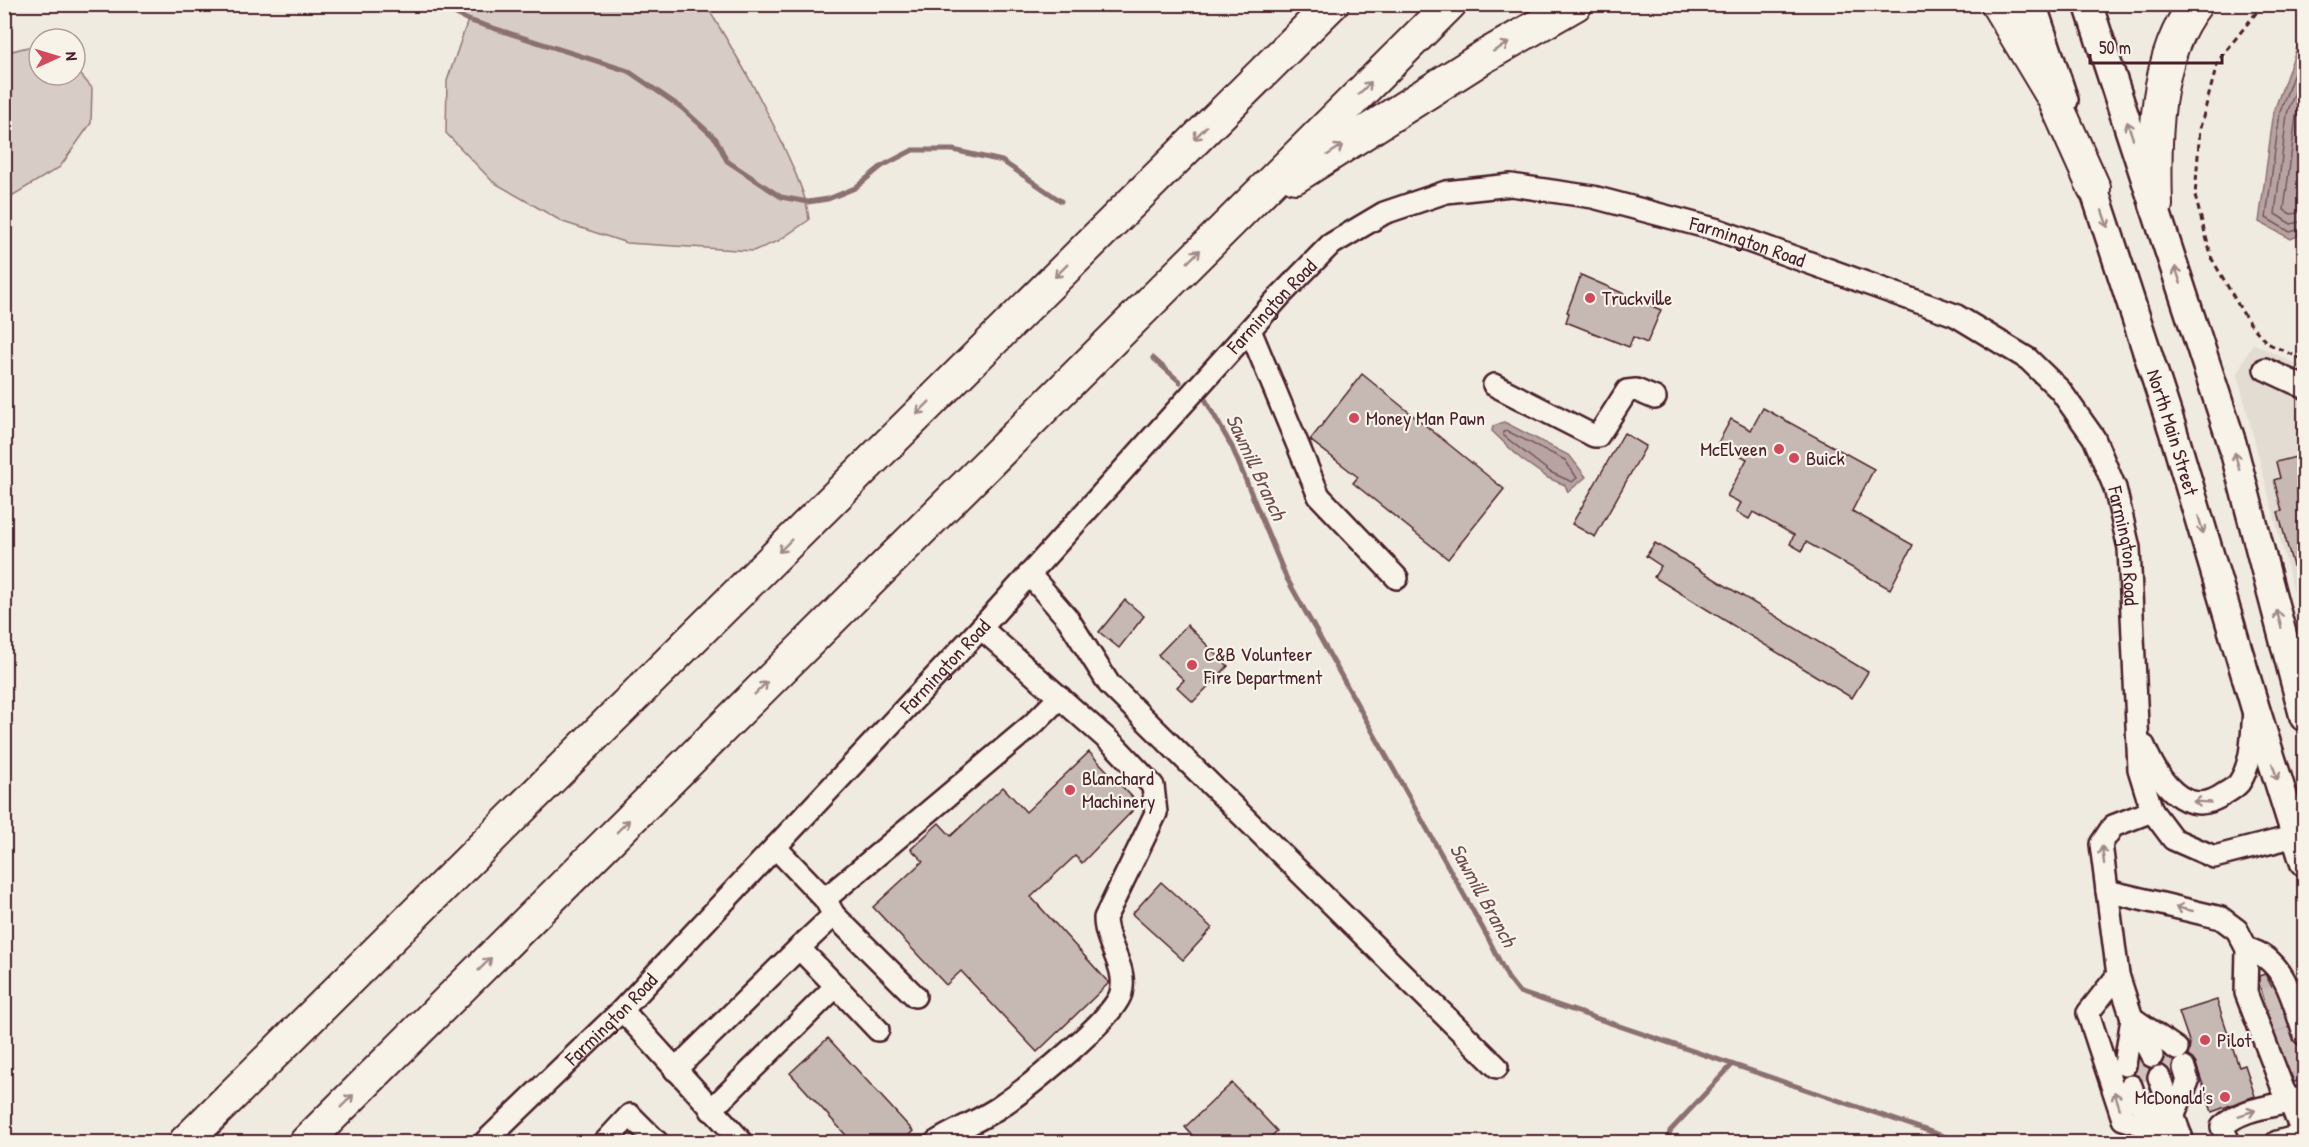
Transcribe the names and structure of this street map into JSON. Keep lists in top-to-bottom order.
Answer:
{
  "streets": {
    "main road": ["North Main Street"],
    "street": ["Farmington Road"]
  },
  "crossings": [
    ["Farmington Road", "North Main Street"]
  ],
  "water": ["Sawmill Branch"],
  "places": [
    "Truckville",
    "Money Man Pawn",
    "McElveen",
    "Buick",
    "C&B Volunteer Fire Department",
    "Blanchard Machinery",
    "Pilot",
    "McDonald's"
  ],
  "scale_bar": "50 m",
  "north": "right"
}
